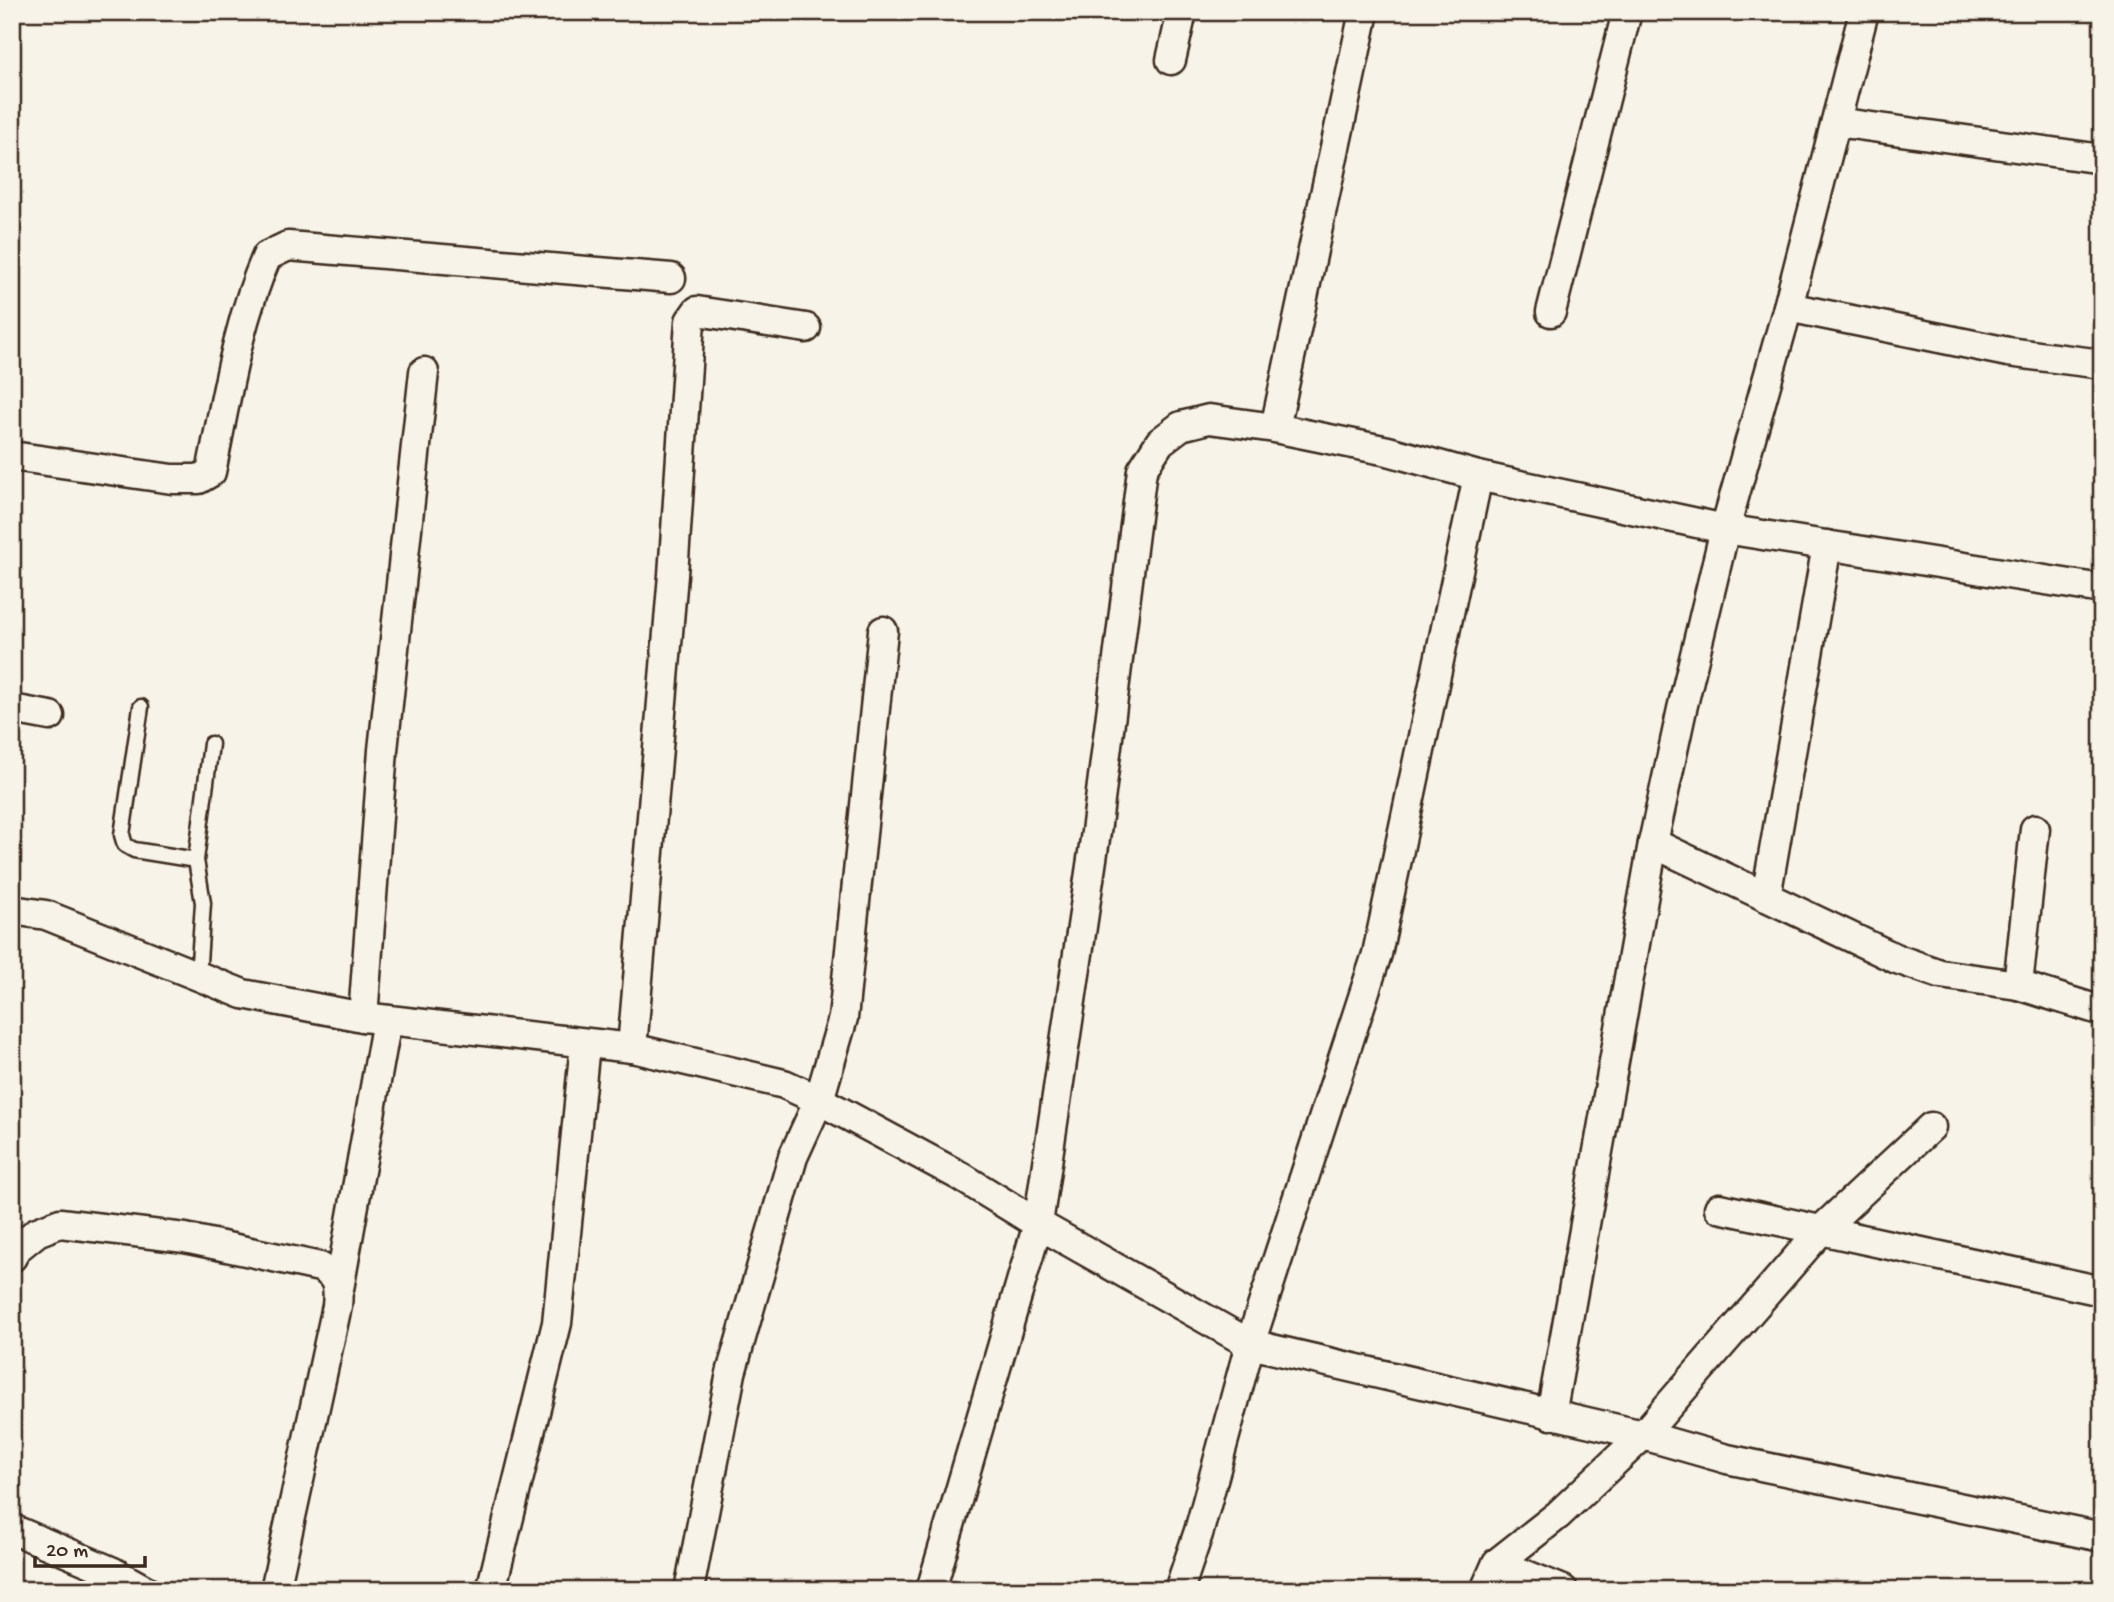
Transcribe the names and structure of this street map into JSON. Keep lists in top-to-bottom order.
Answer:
{
  "scale_bar": "20 m"
}
